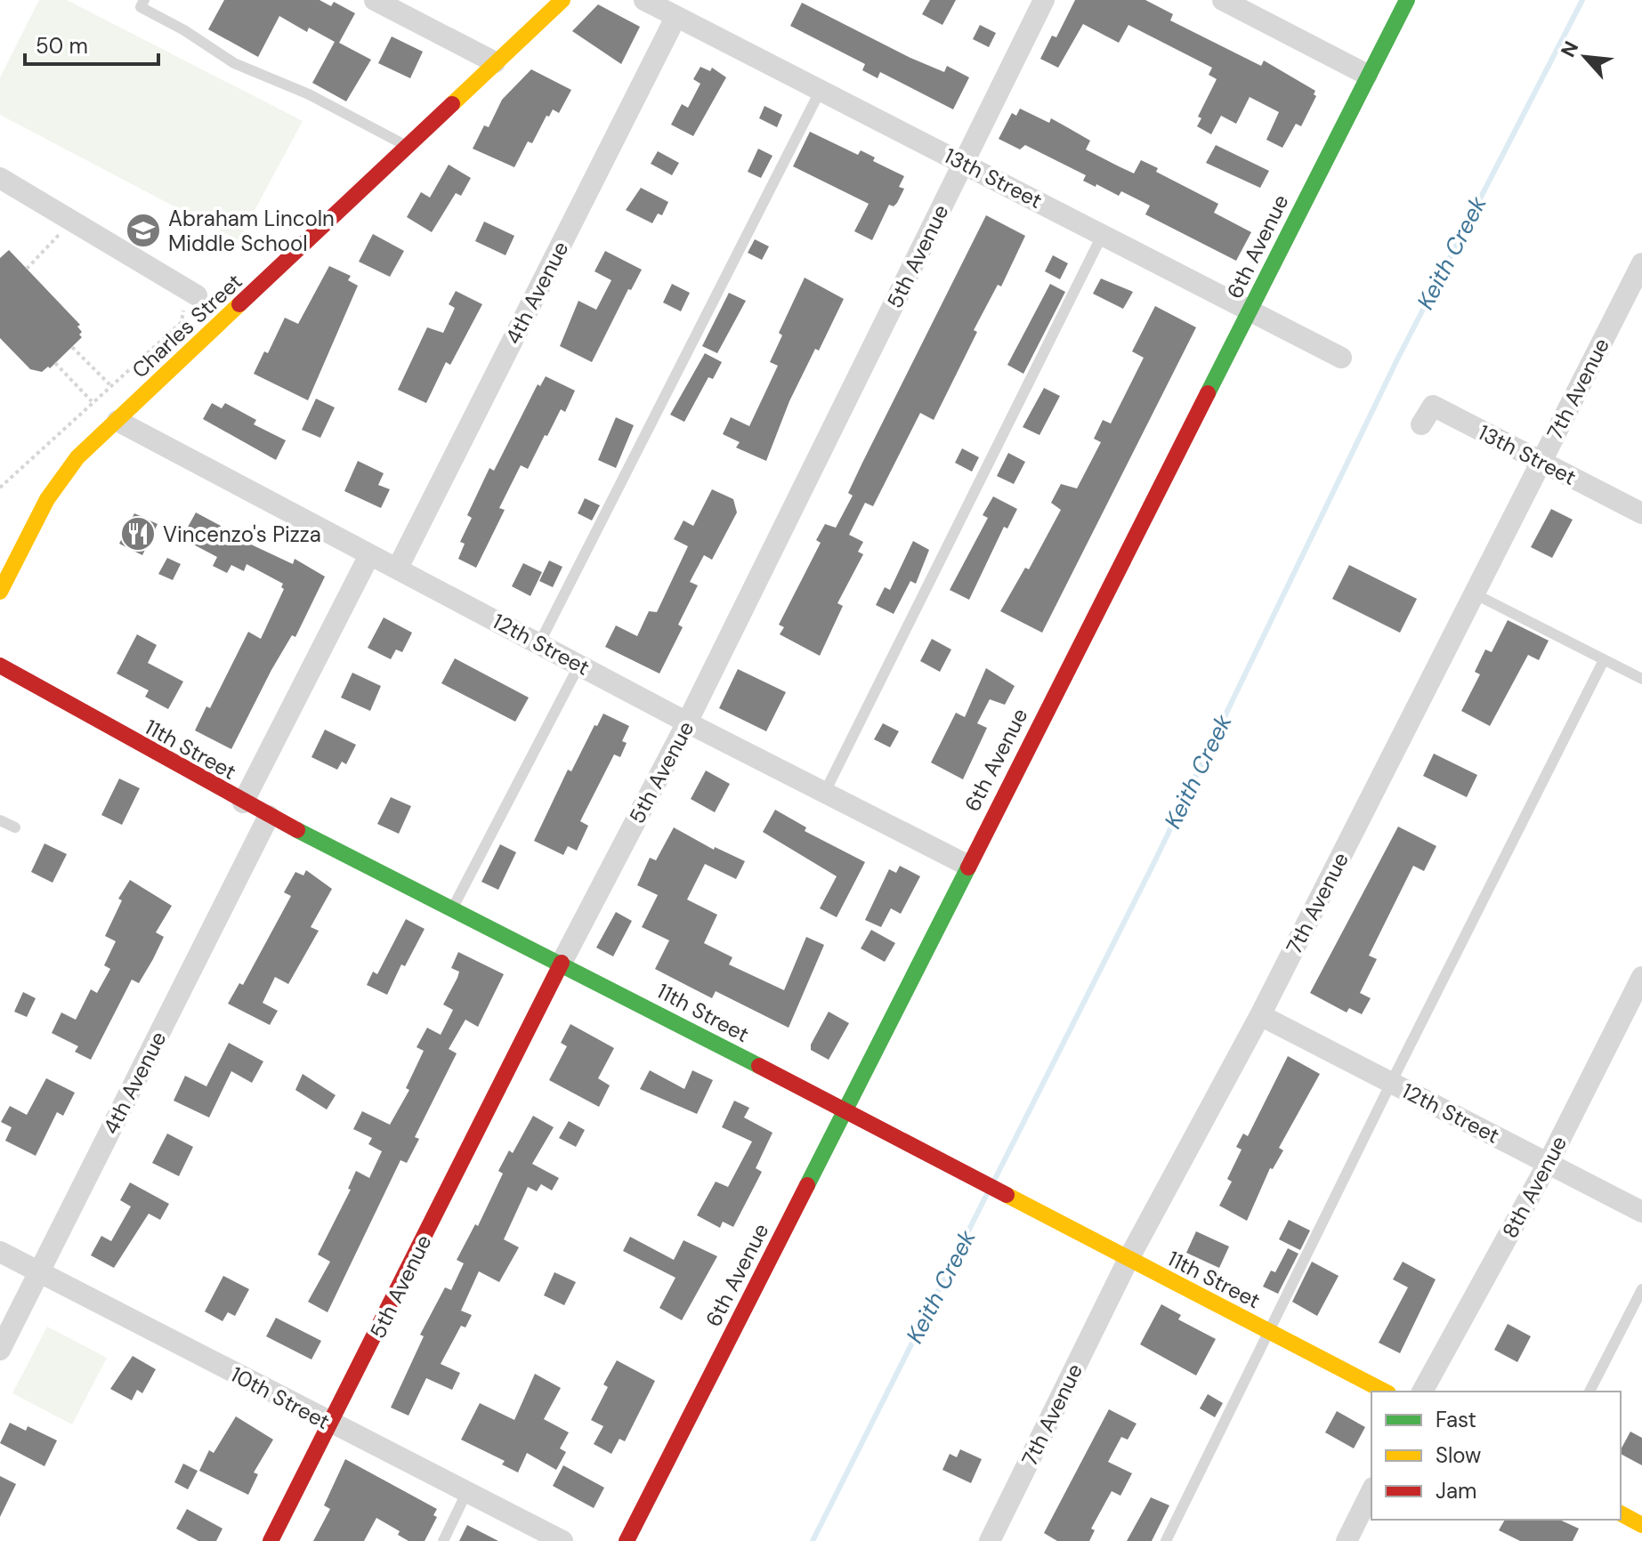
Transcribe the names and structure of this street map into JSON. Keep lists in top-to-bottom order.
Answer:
{
  "streets": {
    "main road": [
      "6th Avenue",
      "5th Avenue",
      "Charles Street",
      "11th Street"
    ],
    "street": [
      "13th Street",
      "4th Avenue",
      "7th Avenue",
      "12th Street",
      "8th Avenue",
      "10th Street"
    ]
  },
  "crossings": [
    ["13th Street", "6th Avenue"],
    ["13th Street", "5th Avenue"],
    ["13th Street", "4th Avenue"],
    ["13th Street", "7th Avenue"],
    ["6th Avenue", "12th Street"],
    ["6th Avenue", "11th Street"],
    ["5th Avenue", "12th Street"],
    ["5th Avenue", "11th Street"],
    ["5th Avenue", "10th Street"],
    ["4th Avenue", "12th Street"],
    ["4th Avenue", "11th Street"],
    ["4th Avenue", "10th Street"],
    ["Charles Street", "12th Street"],
    ["7th Avenue", "12th Street"],
    ["7th Avenue", "11th Street"],
    ["12th Street", "8th Avenue"]
  ],
  "water": ["Keith Creek"],
  "places": {
    "school or university": ["Abraham Lincoln Middle School"],
    "restaurant": ["Vincenzo's Pizza"]
  },
  "legend": ["Fast", "Slow", "Jam"],
  "scale_bar": "50 m",
  "north": "top left"
}
